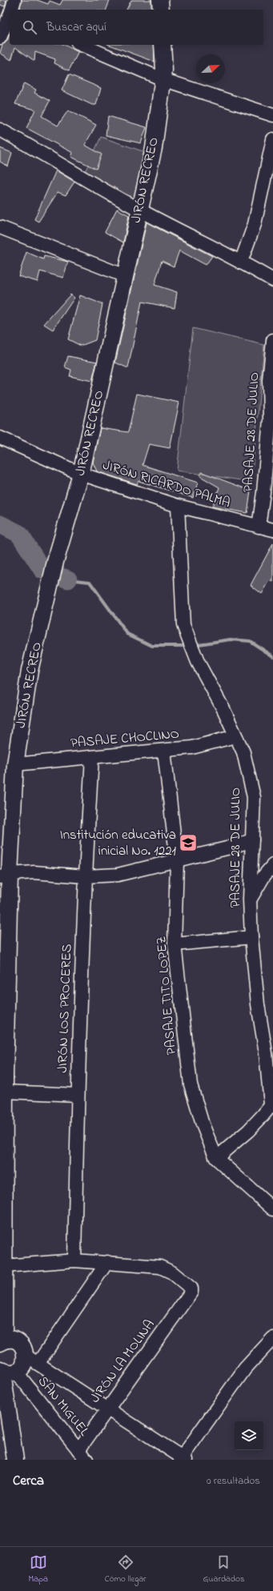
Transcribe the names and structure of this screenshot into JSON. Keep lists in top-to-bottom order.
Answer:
{
  "streets": {
    "main road": ["JIRÓN RECREO"],
    "street": [
      "PASAJE 28 DE JULIO",
      "JIRÓN RICARDO PALMA",
      "PASAJE CHOCLINO",
      "PASAJE TITO LOPEZ",
      "JIRÓN LOS PROCERES",
      "JIRÓN LA MOLINA",
      "SAN MIGUEL"
    ]
  },
  "crossings": [
    ["JIRÓN RECREO", "JIRÓN RICARDO PALMA"],
    ["JIRÓN RECREO", "PASAJE CHOCLINO"],
    ["PASAJE 28 DE JULIO", "JIRÓN RICARDO PALMA"],
    ["PASAJE 28 DE JULIO", "PASAJE CHOCLINO"],
    ["PASAJE CHOCLINO", "PASAJE TITO LOPEZ"],
    ["PASAJE CHOCLINO", "JIRÓN LOS PROCERES"],
    ["JIRÓN LA MOLINA", "SAN MIGUEL"]
  ],
  "places": {
    "school or university": ["Institución educativa inicial No. 1221"]
  },
  "north": "top right",
  "page": {
    "search": "Buscar aquí",
    "heading": ["Cerca", "0 resultados"],
    "nav": ["Mapa", "Cómo llegar", "Guardados"]
  }
}
